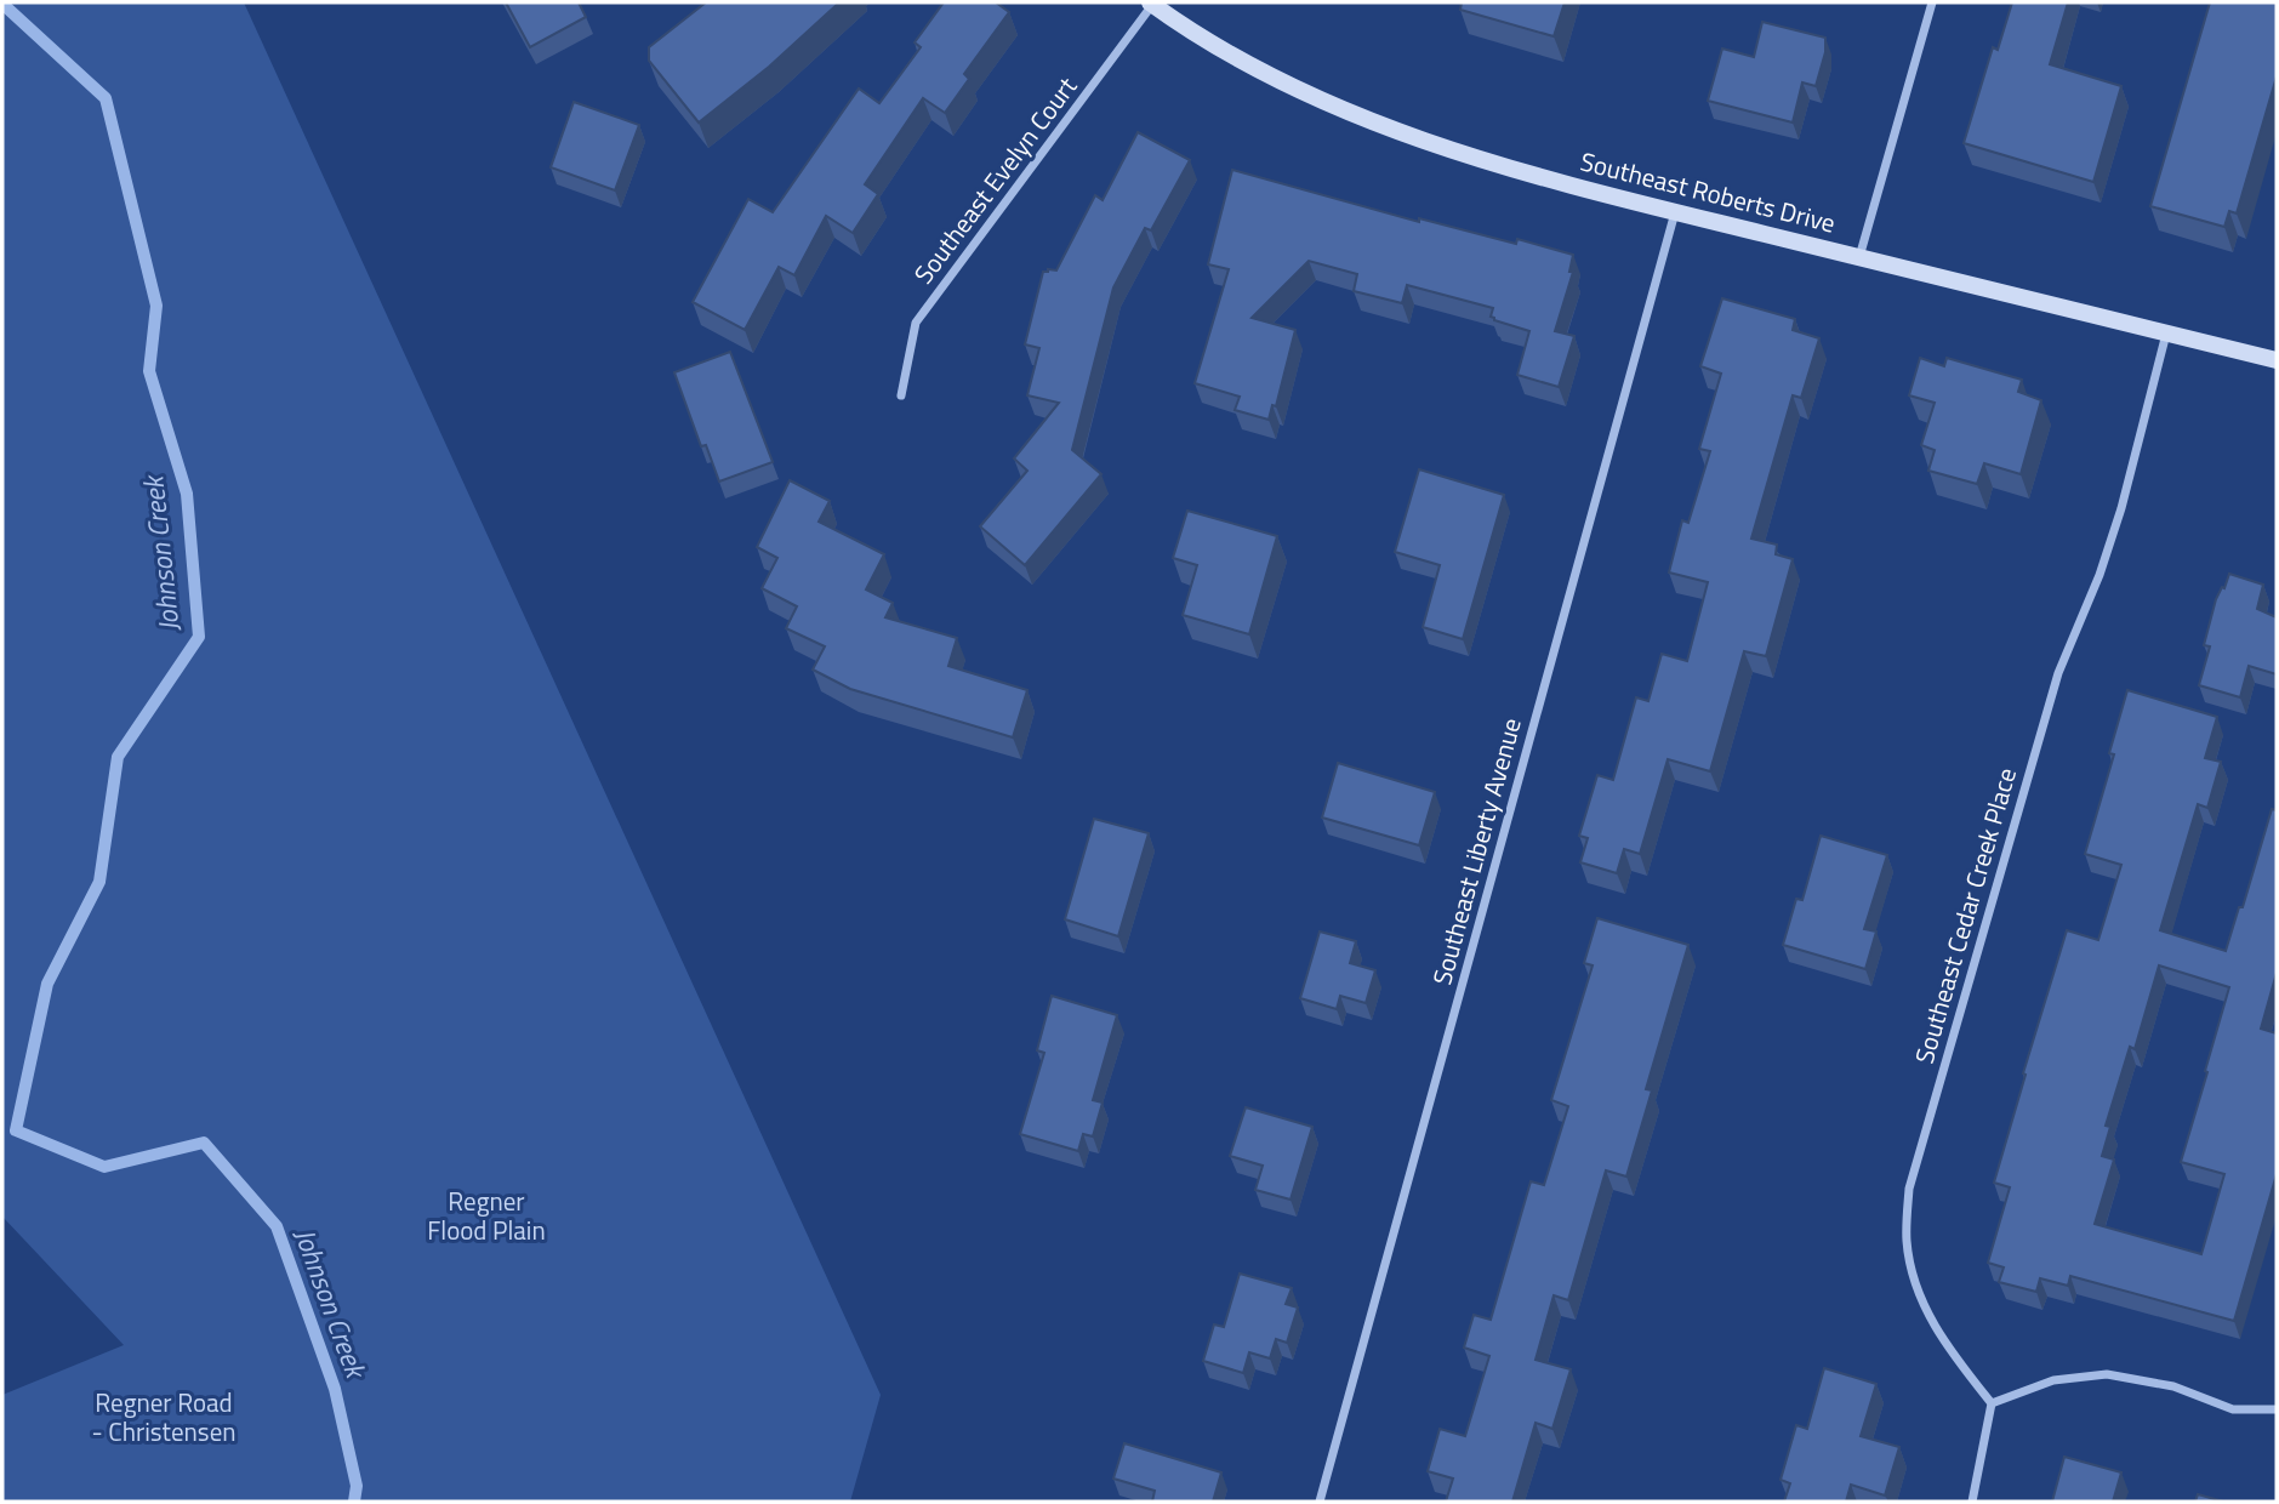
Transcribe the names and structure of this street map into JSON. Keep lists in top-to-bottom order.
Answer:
{
  "streets": {
    "street": [
      "Southeast Evelyn Court",
      "Southeast Roberts Drive",
      "Southeast Liberty Avenue",
      "Southeast Cedar Creek Place"
    ]
  },
  "crossings": [
    ["Southeast Evelyn Court", "Southeast Roberts Drive"],
    ["Southeast Roberts Drive", "Southeast Liberty Avenue"],
    ["Southeast Roberts Drive", "Southeast Cedar Creek Place"]
  ],
  "water": ["Johnson Creek"],
  "parks": ["Regner Flood Plain", "Regner Road - Christensen"]
}
